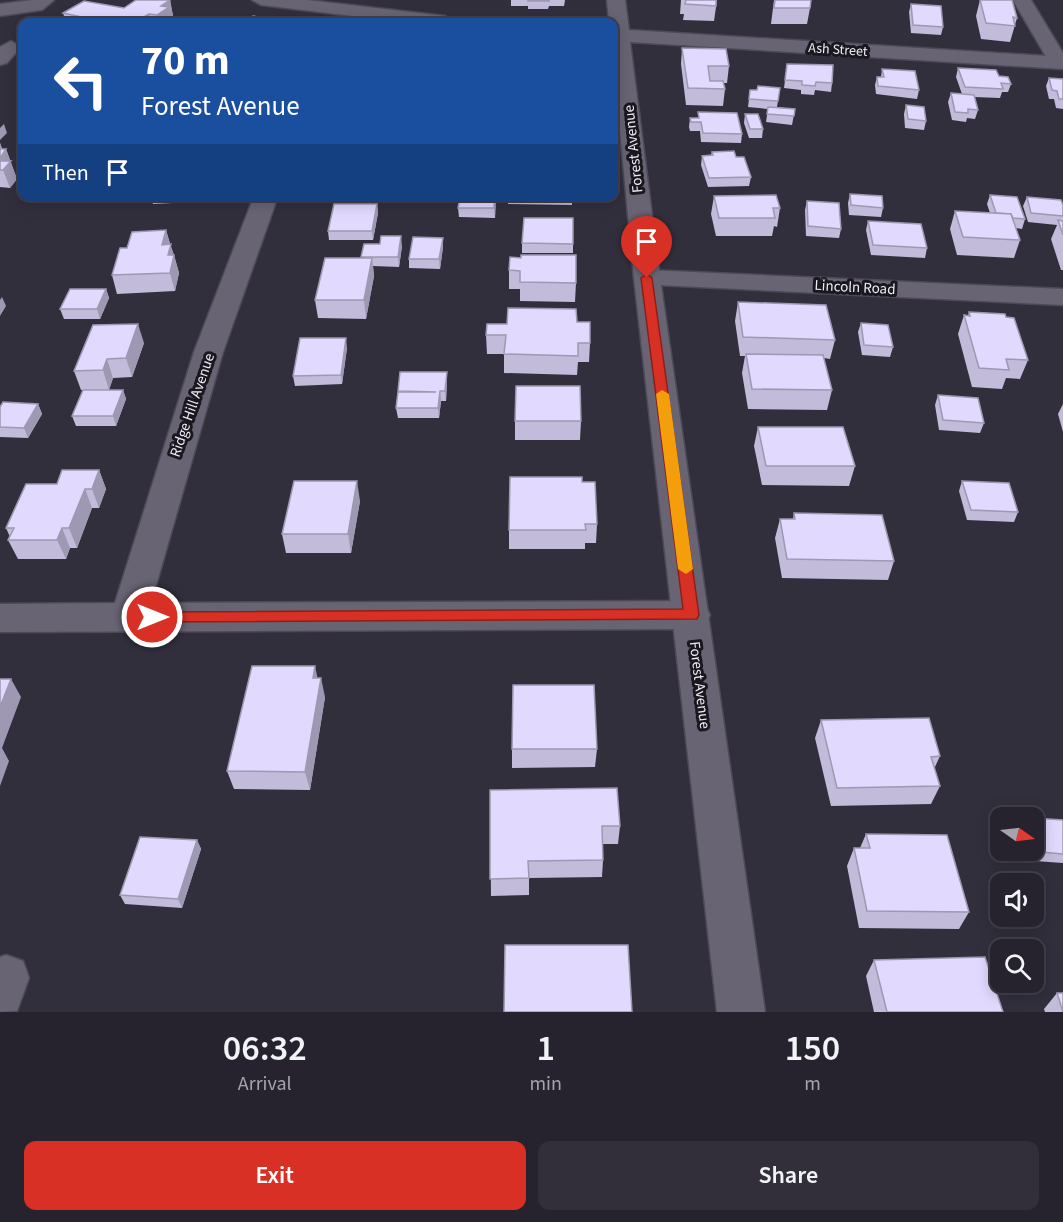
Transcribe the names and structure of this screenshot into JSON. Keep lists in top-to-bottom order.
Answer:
{
  "streets": {
    "street": [
      "Ash Street",
      "Forest Avenue",
      "Lincoln Road",
      "Ridge Hill Avenue"
    ]
  },
  "crossings": [
    ["Forest Avenue", "Lincoln Road"]
  ],
  "north": "right",
  "page": {
    "turn": ["70 m", "Forest Avenue"],
    "then": "Then",
    "eta": [
      "06:32",
      "Arrival",
      "1",
      "min",
      "150",
      "m"
    ],
    "buttons": ["Exit", "Share"]
  }
}
